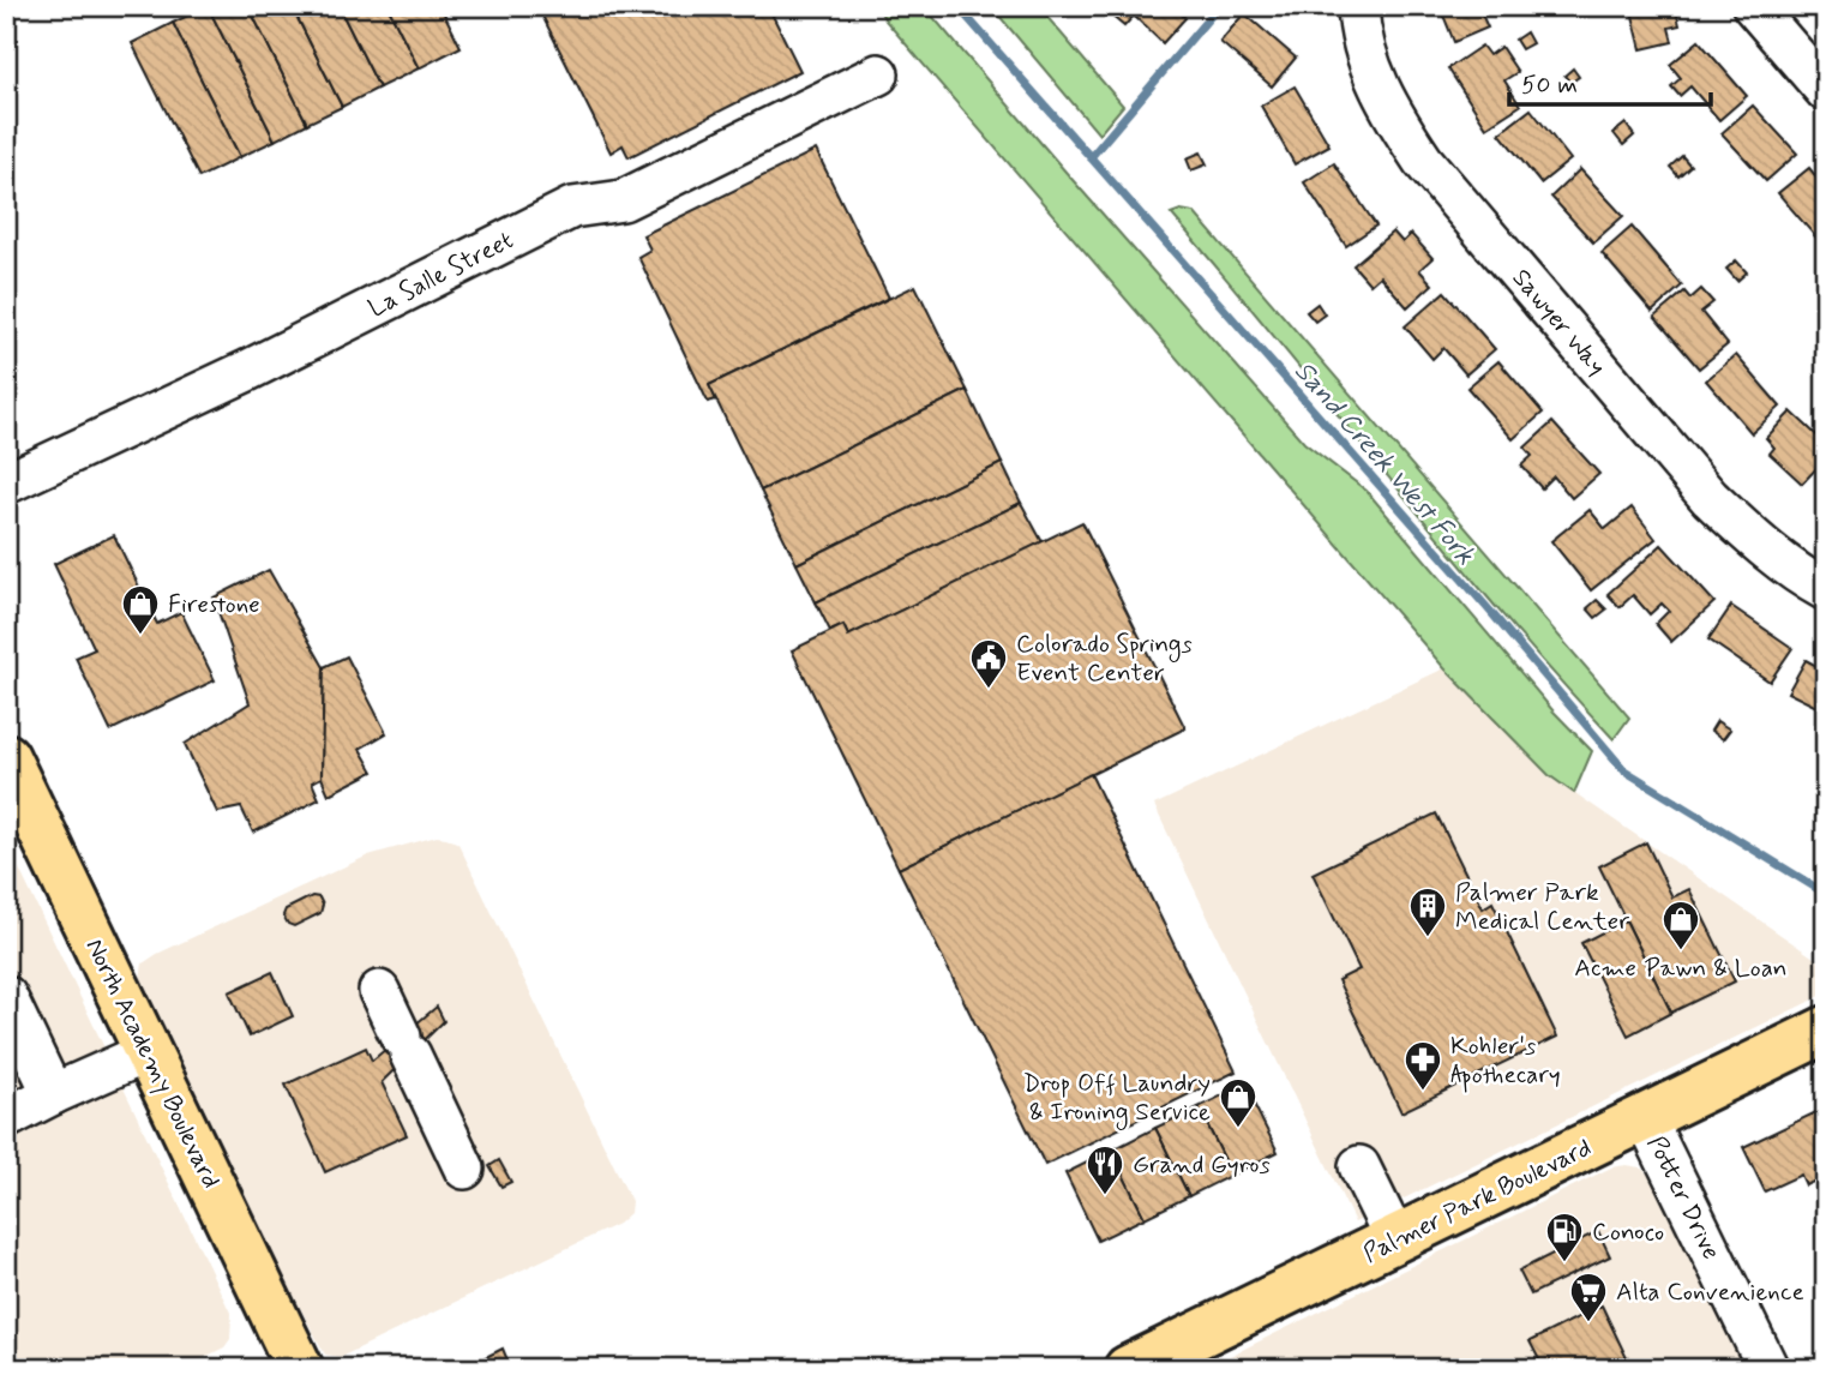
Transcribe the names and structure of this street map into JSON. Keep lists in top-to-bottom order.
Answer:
{
  "streets": {
    "main road": ["North Academy Boulevard", "Palmer Park Boulevard"],
    "street": ["La Salle Street", "Sawyer Way", "Potter Drive"]
  },
  "crossings": [
    ["Potter Drive", "Palmer Park Boulevard"]
  ],
  "water": ["Sand Creek West Fork"],
  "places": {
    "shop": ["Firestone", "Acme Pawn & Loan", "Drop Off Laundry & Ironing Service"],
    "public building": ["Colorado Springs Event Center"],
    "building": ["Palmer Park Medical Center"],
    "pharmacy": ["Kohler's Apothecary"],
    "restaurant": ["Grand Gyros"],
    "fuel station": ["Conoco"],
    "supermarket": ["Alta Convenience"]
  },
  "scale_bar": "50 m"
}
